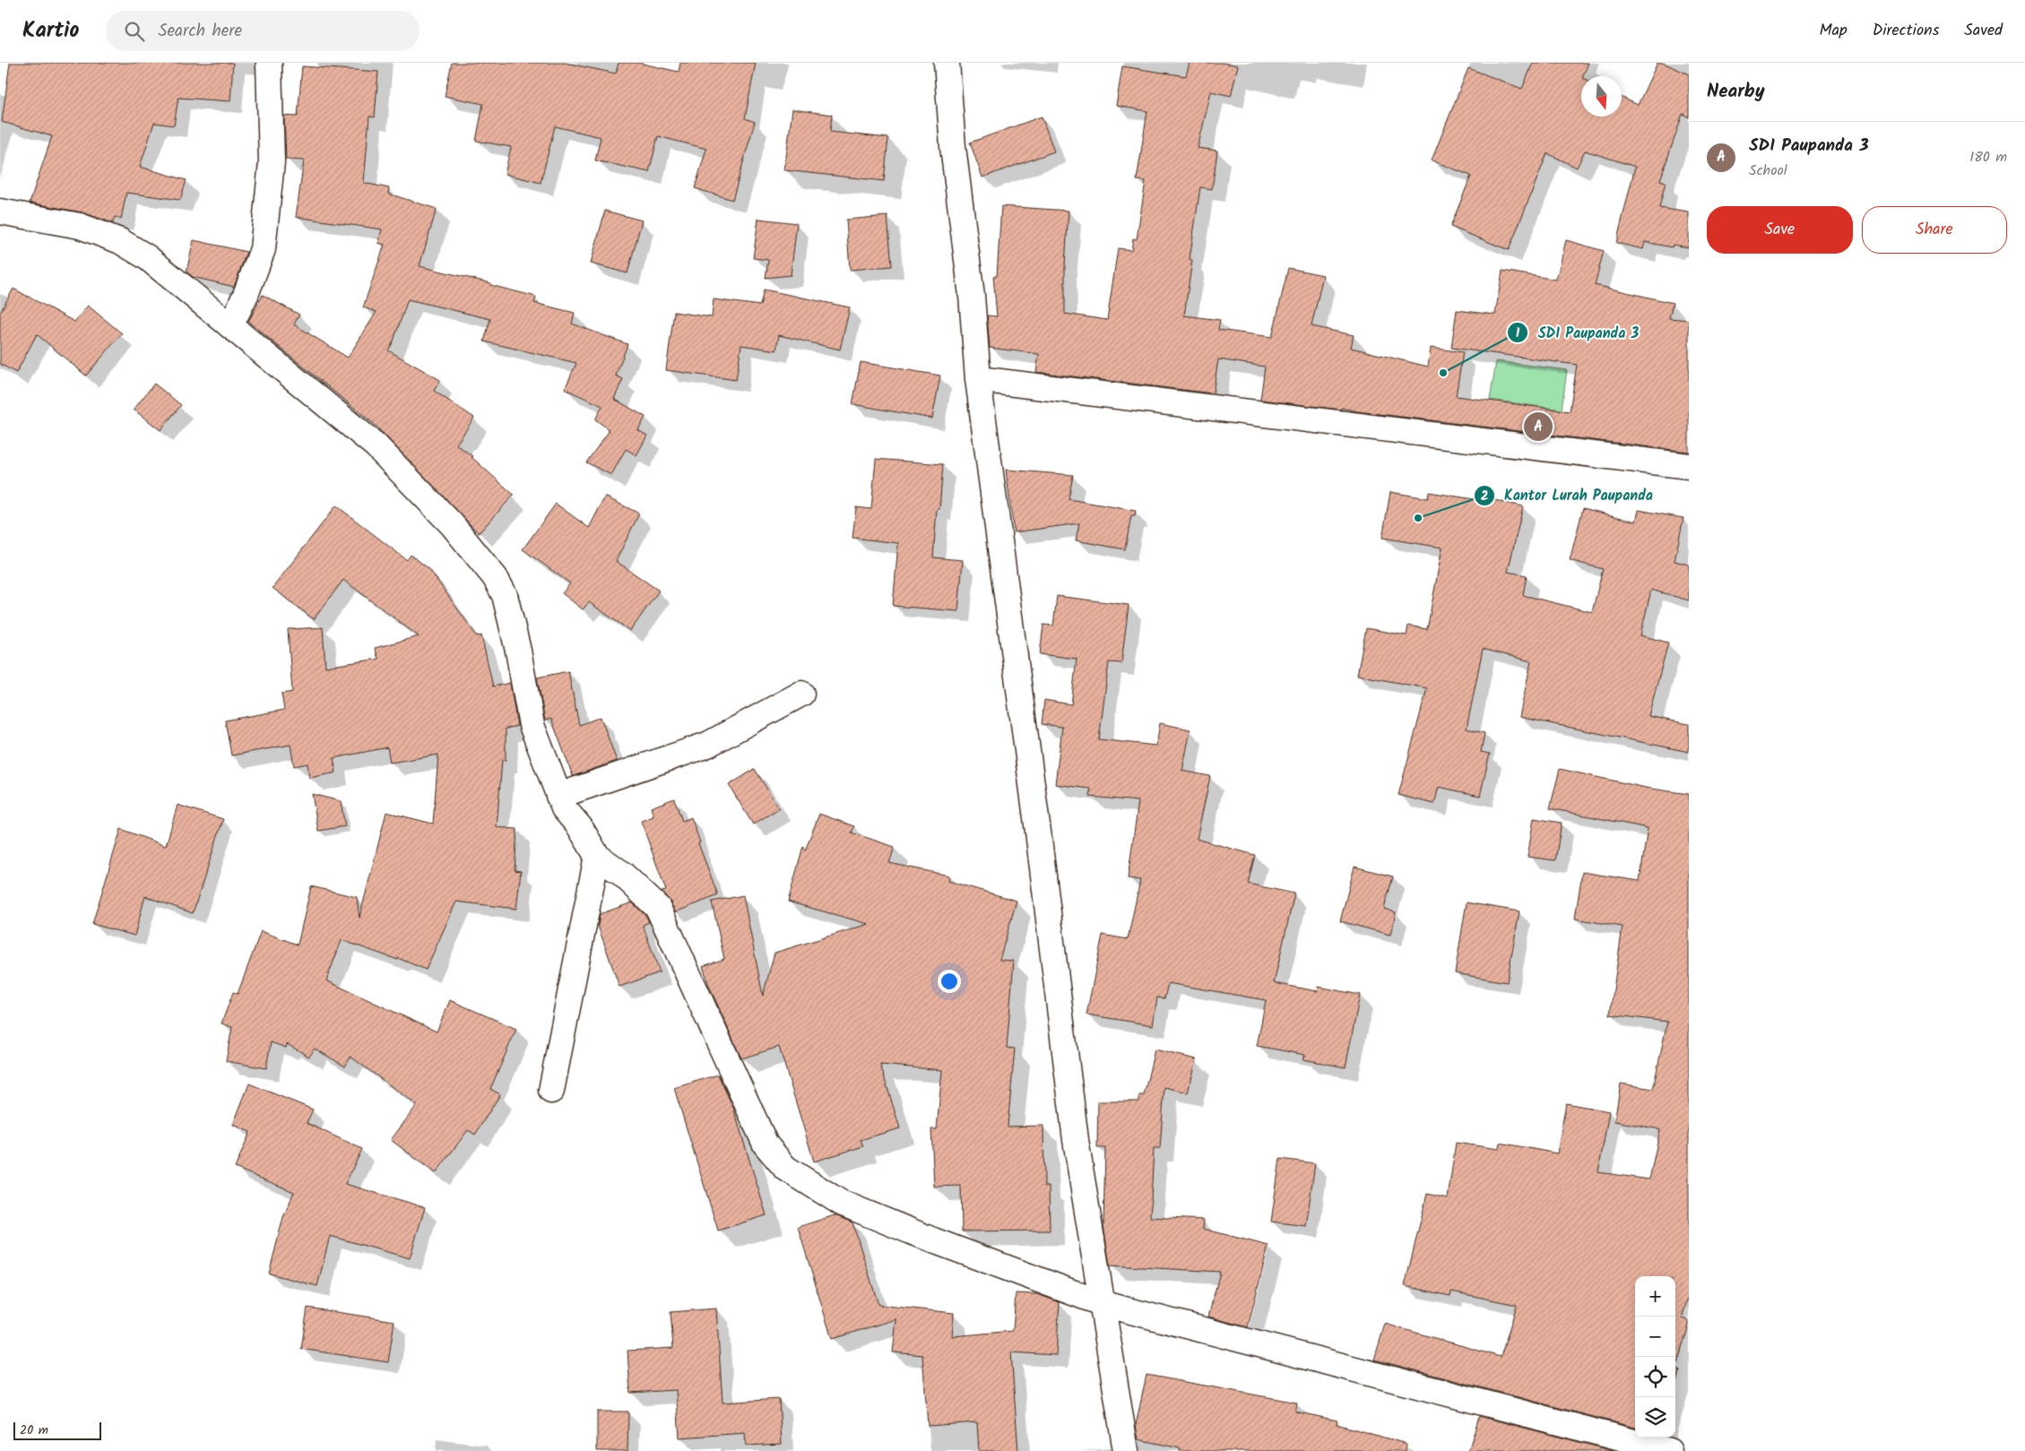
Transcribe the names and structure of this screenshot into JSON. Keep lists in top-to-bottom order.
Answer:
{
  "places": ["SDI Paupanda 3", "Kantor Lurah Paupanda"],
  "scale_bar": "20 m",
  "north": "bottom",
  "page": {
    "header": "Kartio",
    "search": "Search here",
    "nav": ["Map", "Directions", "Saved"],
    "heading": "Nearby",
    "list": [
      {
        "mark": "A",
        "name": "SDI Paupanda 3",
        "note": "School",
        "value": "180 m"
      }
    ],
    "buttons": ["Save", "Share"],
    "pins": "A",
    "map_buttons": ["+", "−"],
    "scale": "20 m"
  }
}
